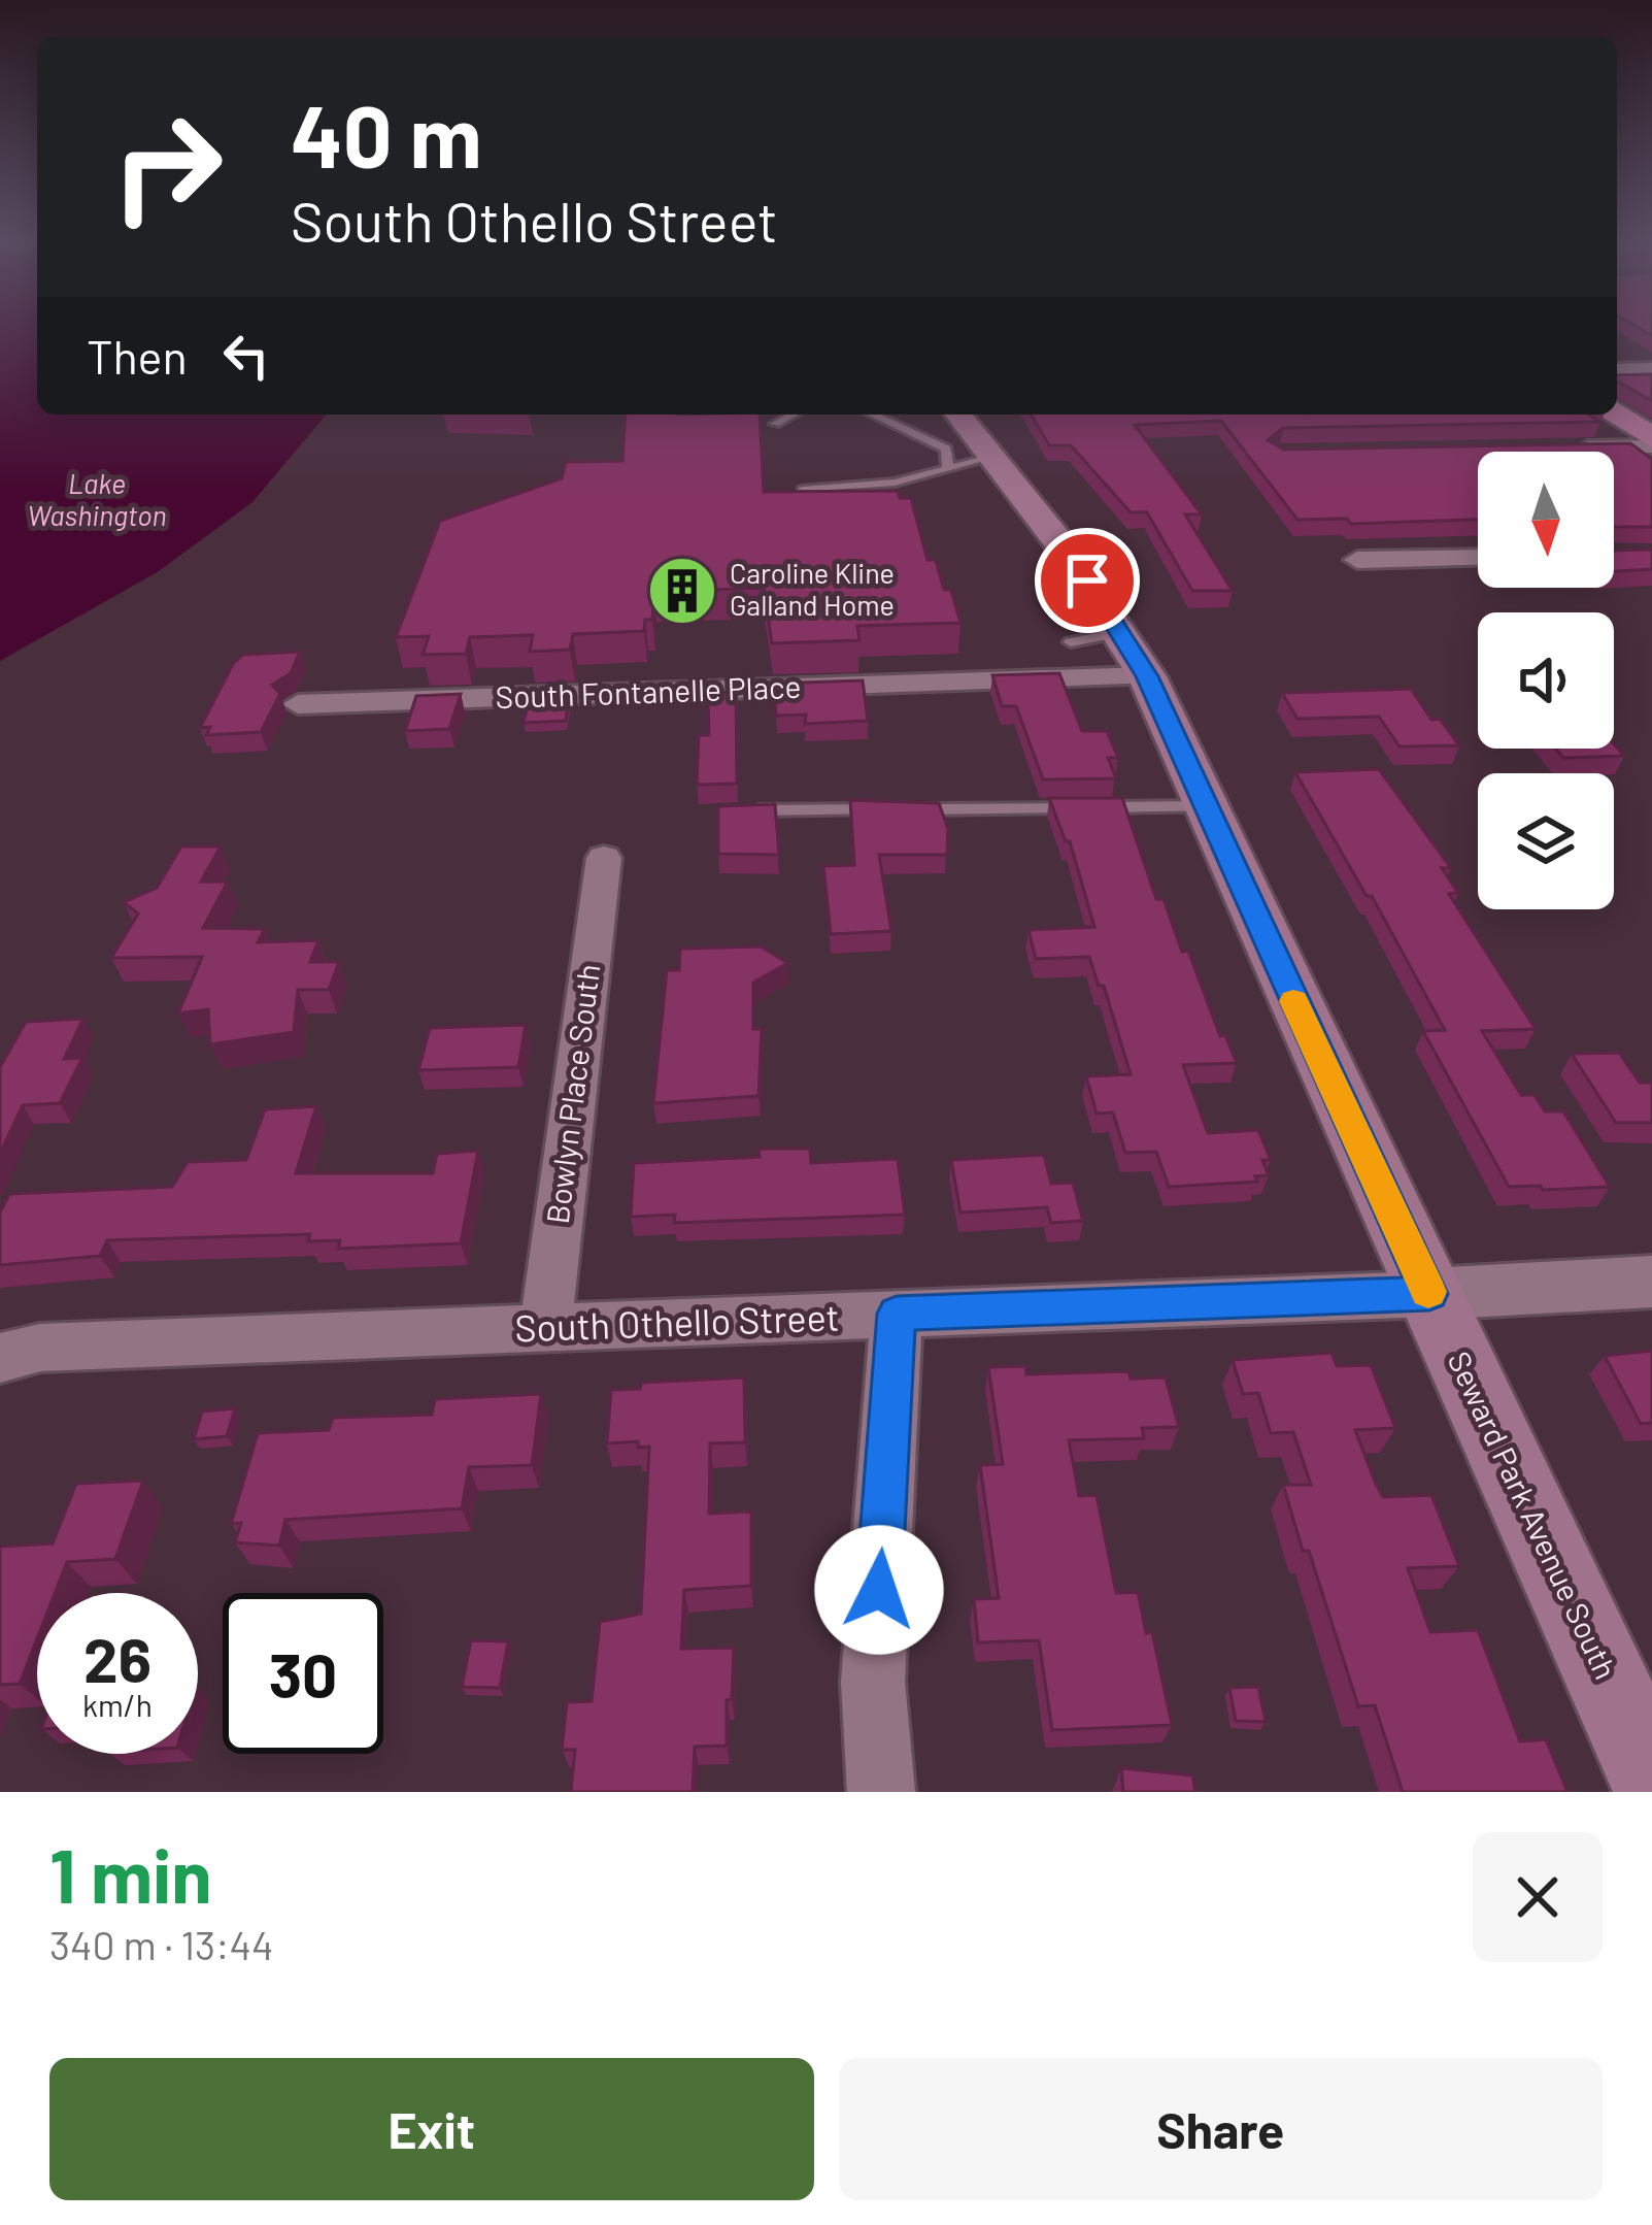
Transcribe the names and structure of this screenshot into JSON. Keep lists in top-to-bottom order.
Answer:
{
  "streets": {
    "main road": ["Seward Park Avenue South"],
    "street": ["South Fontanelle Place", "Bowlyn Place South", "South Othello Street"]
  },
  "crossings": [
    ["South Fontanelle Place", "Seward Park Avenue South"],
    ["Bowlyn Place South", "South Othello Street"],
    ["South Othello Street", "Seward Park Avenue South"]
  ],
  "water": ["Lake Washington"],
  "places": {
    "building": ["Caroline Kline Galland Home"]
  },
  "north": "bottom",
  "page": {
    "turn": ["40 m", "South Othello Street"],
    "then": "Then",
    "speed": "26 km/h",
    "limit": "30",
    "heading": ["1 min", "340 m · 13:44"],
    "buttons": ["Exit", "Share"]
  }
}
